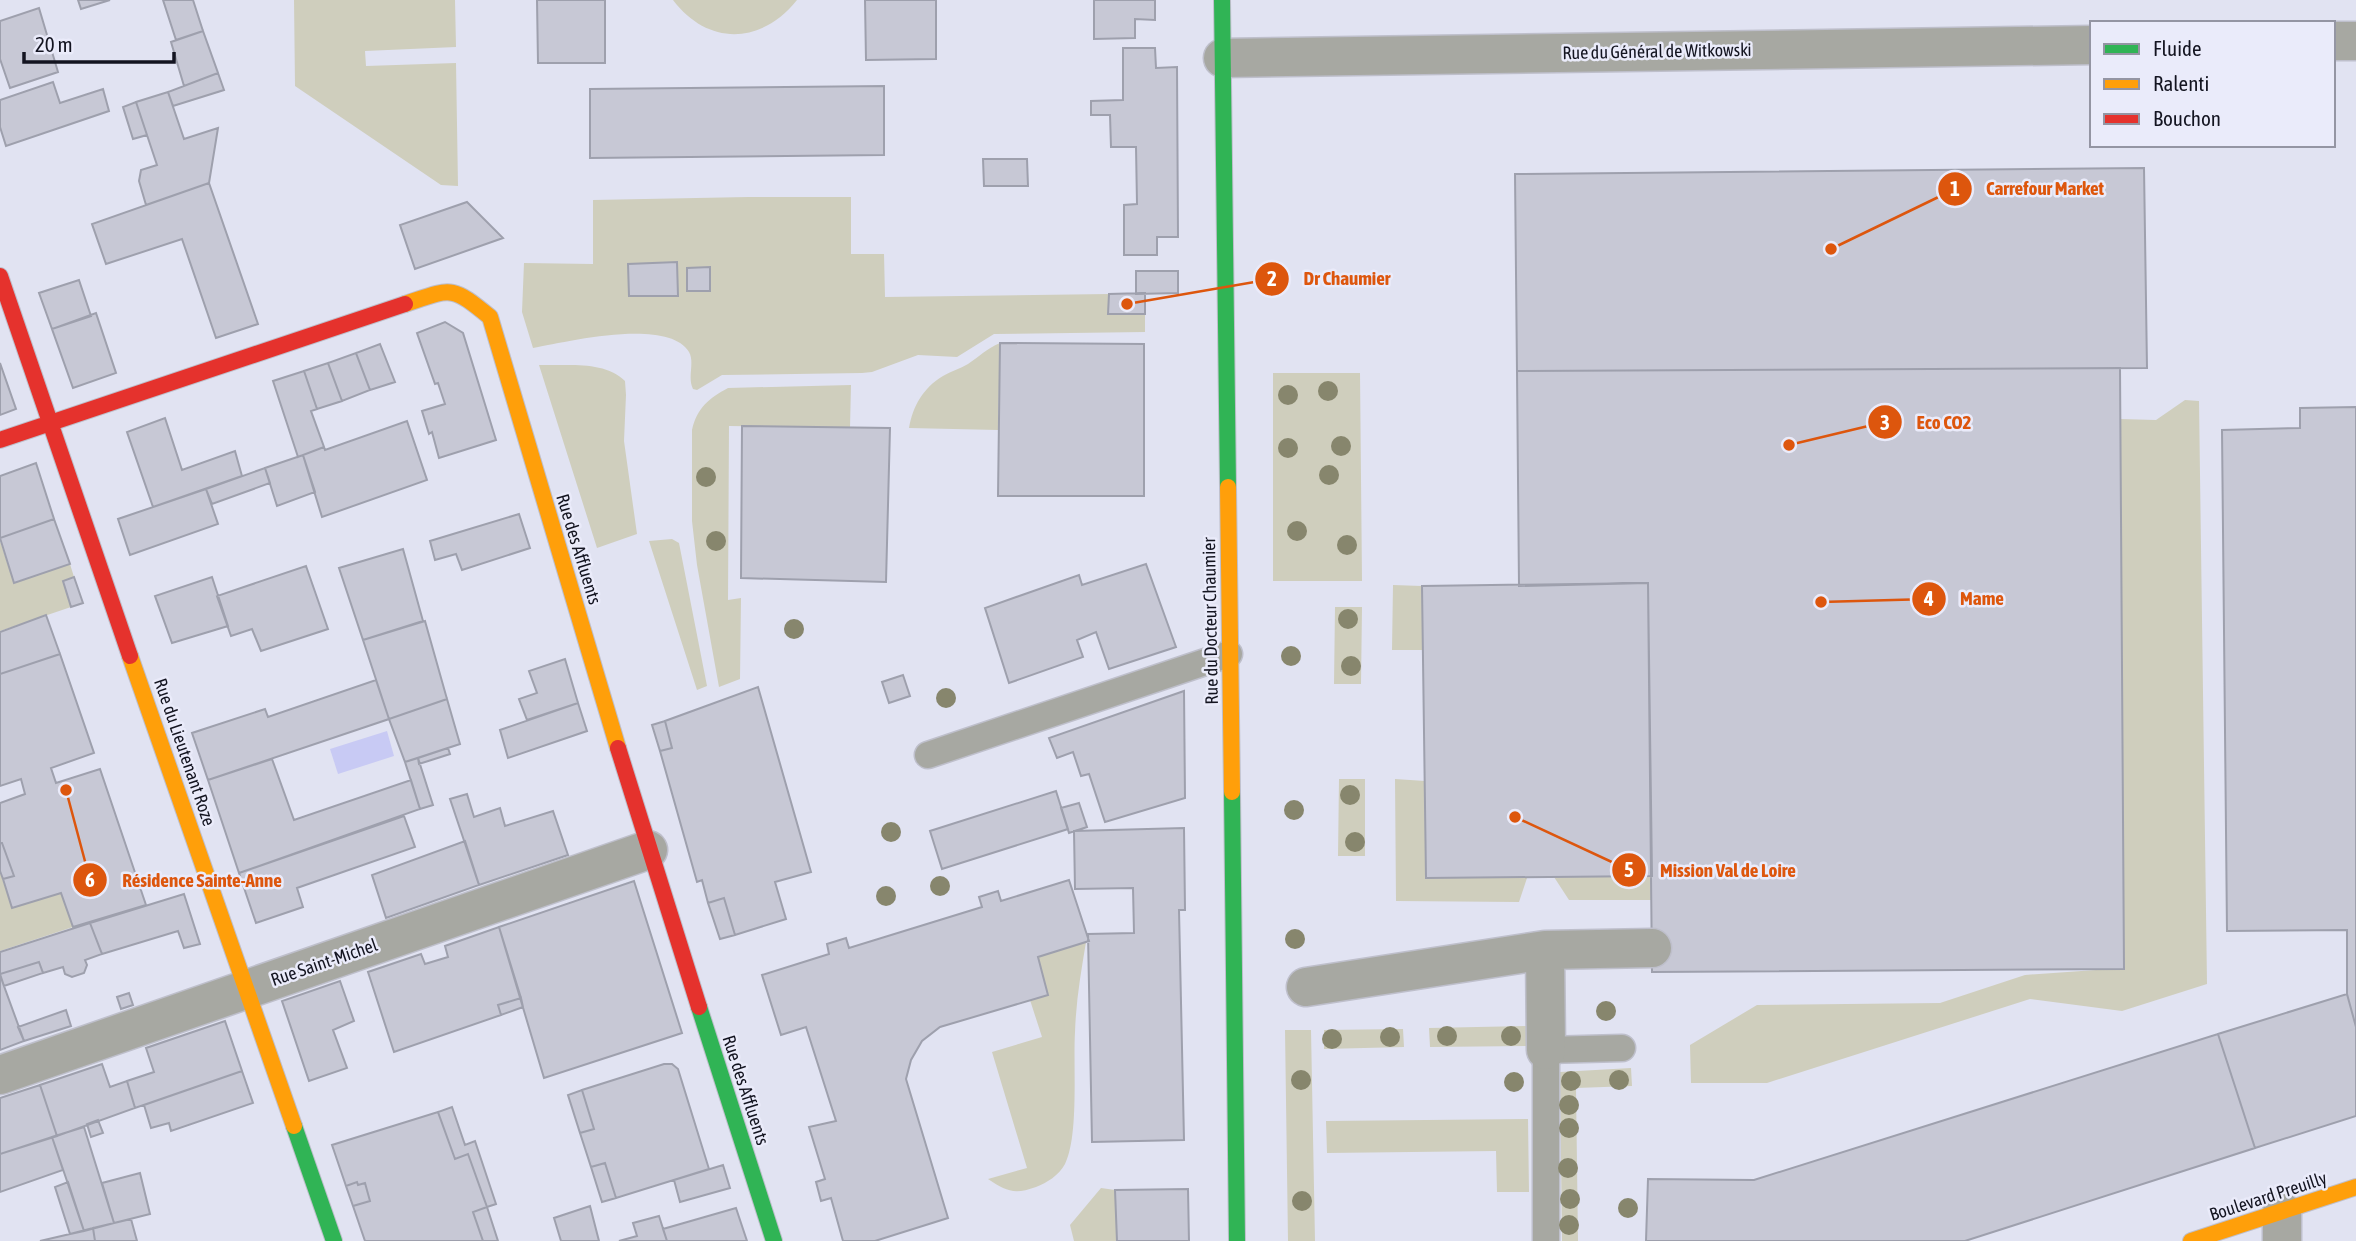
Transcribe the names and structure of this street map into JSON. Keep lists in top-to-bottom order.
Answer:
{
  "streets": {
    "street": [
      "Rue du Général de Witkowski",
      "Rue des Affluents",
      "Rue du Docteur Chaumier",
      "Rue du Lieutenant Roze",
      "Rue Saint-Michel",
      "Boulevard Preuilly"
    ]
  },
  "crossings": [
    ["Rue du Général de Witkowski", "Rue du Docteur Chaumier"],
    ["Rue des Affluents", "Rue du Lieutenant Roze"],
    ["Rue des Affluents", "Rue Saint-Michel"],
    ["Rue du Lieutenant Roze", "Rue Saint-Michel"]
  ],
  "places": [
    "Carrefour Market",
    "Dr Chaumier",
    "Eco CO2",
    "Mame",
    "Résidence Sainte-Anne",
    "Mission Val de Loire"
  ],
  "legend": ["Fluide", "Ralenti", "Bouchon"],
  "scale_bar": "20 m"
}
